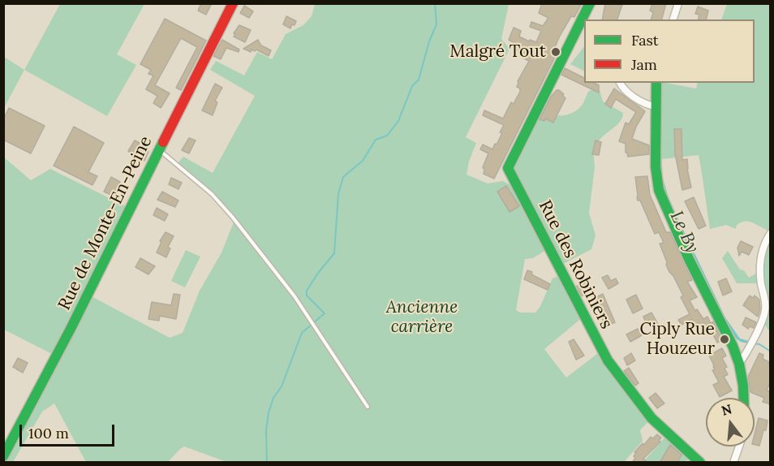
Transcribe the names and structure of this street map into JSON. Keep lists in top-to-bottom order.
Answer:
{
  "streets": {
    "street": ["Rue de Monte-En-Peine", "Rue des Robiniers"]
  },
  "water": ["Le By"],
  "parks": ["Ancienne carrière"],
  "places": ["Malgré Tout", "Ciply Rue Houzeur"],
  "legend": ["Fast", "Jam"],
  "scale_bar": "100 m",
  "north": "top"
}
